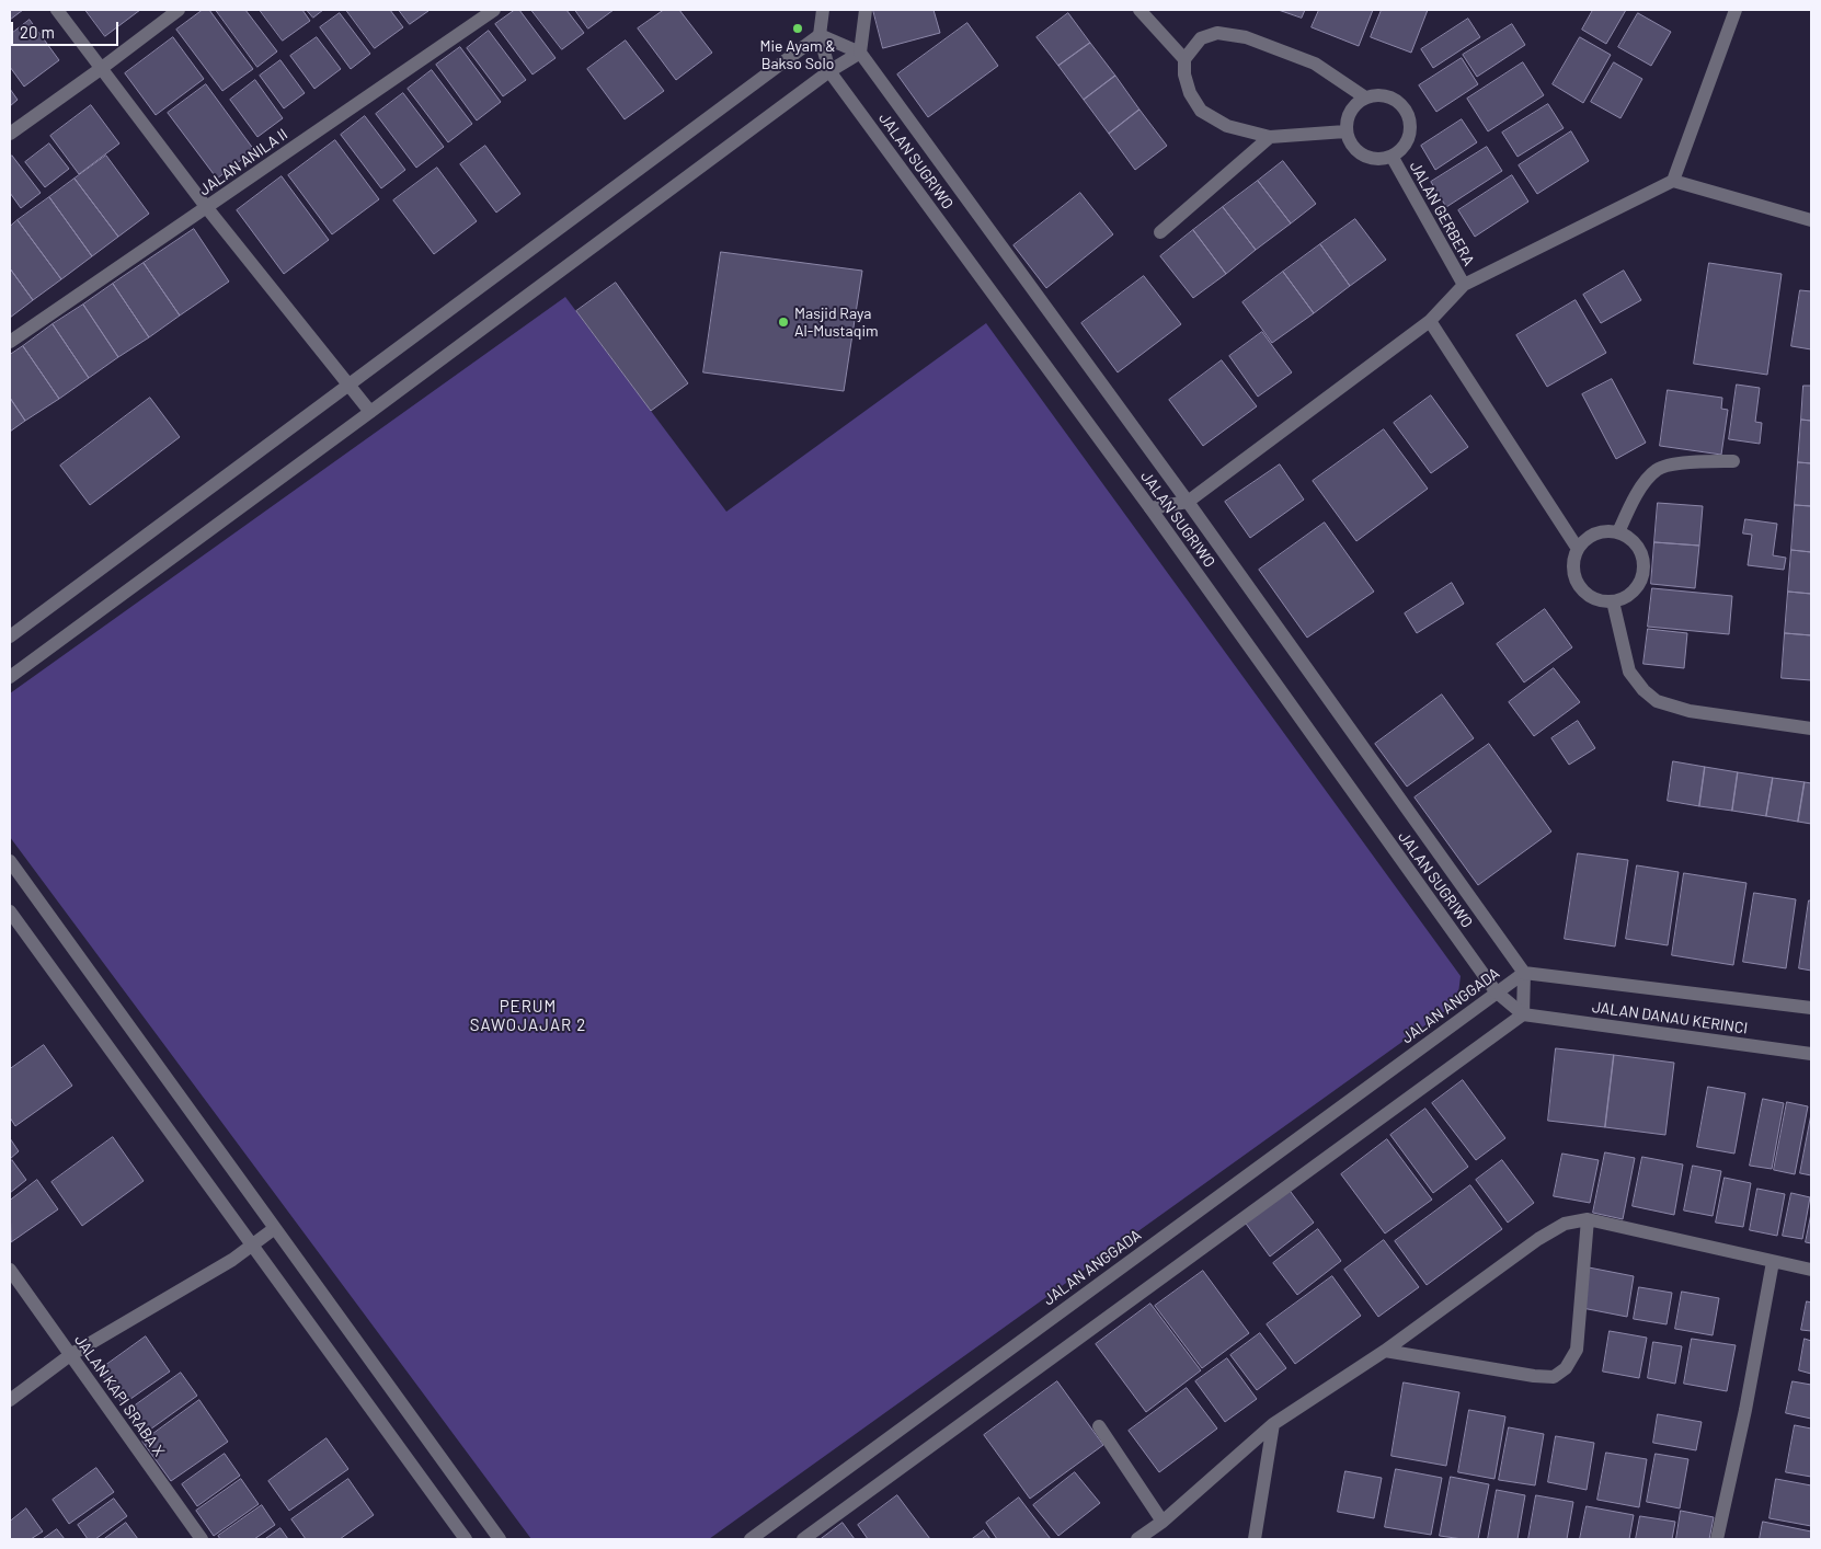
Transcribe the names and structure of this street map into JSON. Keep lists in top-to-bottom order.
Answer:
{
  "streets": {
    "street": [
      "JALAN SUGRIWO",
      "JALAN ANILA II",
      "JALAN GERBERA",
      "JALAN ANGGADA",
      "JALAN DANAU KERINCI",
      "JALAN KAPI SRABA X"
    ]
  },
  "crossings": [
    ["JALAN SUGRIWO", "JALAN ANGGADA"],
    ["JALAN SUGRIWO", "JALAN DANAU KERINCI"],
    ["JALAN ANGGADA", "JALAN DANAU KERINCI"]
  ],
  "districts": ["PERUM SAWOJAJAR 2"],
  "places": ["Mie Ayam & Bakso Solo", "Masjid Raya Al-Mustaqim"],
  "scale_bar": "20 m"
}
